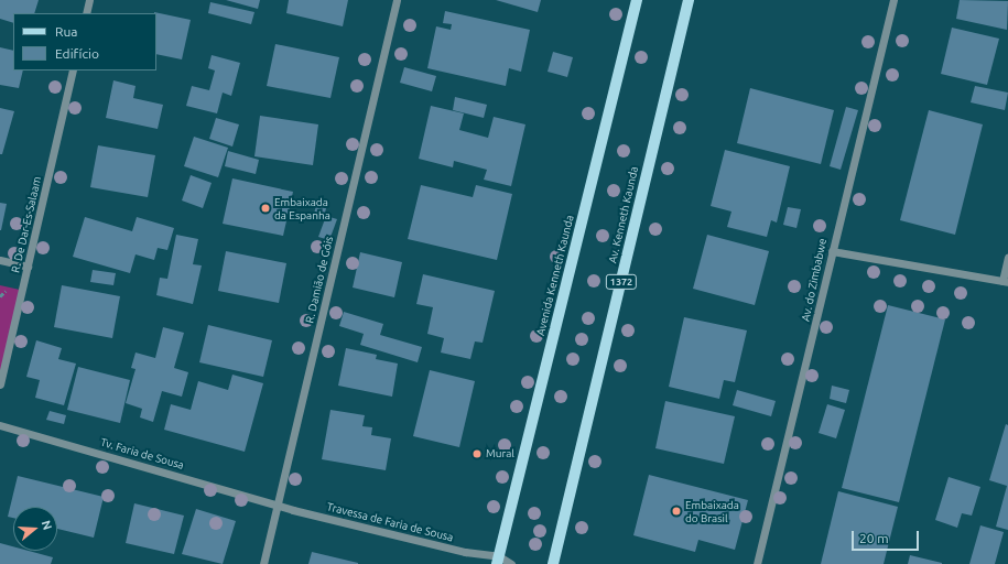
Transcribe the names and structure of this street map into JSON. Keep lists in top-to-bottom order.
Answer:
{
  "streets": {
    "main road": ["Av. Kenneth Kaunda", "Avenida Kenneth Kaunda", "1372"],
    "street": [
      "R. De Dar-Es-Salaam",
      "R. Damião de Góis",
      "Av. do Zimbabwe",
      "Tv. Faria de Sousa",
      "Travessa de Faria de Sousa"
    ]
  },
  "crossings": [
    ["Avenida Kenneth Kaunda", "Travessa de Faria de Sousa"],
    ["R. Damião de Góis", "Tv. Faria de Sousa"],
    ["R. Damião de Góis", "Travessa de Faria de Sousa"],
    ["Tv. Faria de Sousa", "Travessa de Faria de Sousa"]
  ],
  "places": ["Embaixada da Espanha", "Mural", "Embaixada do Brasil"],
  "legend": ["Rua", "Edifício"],
  "scale_bar": "20 m",
  "north": "right"
}
